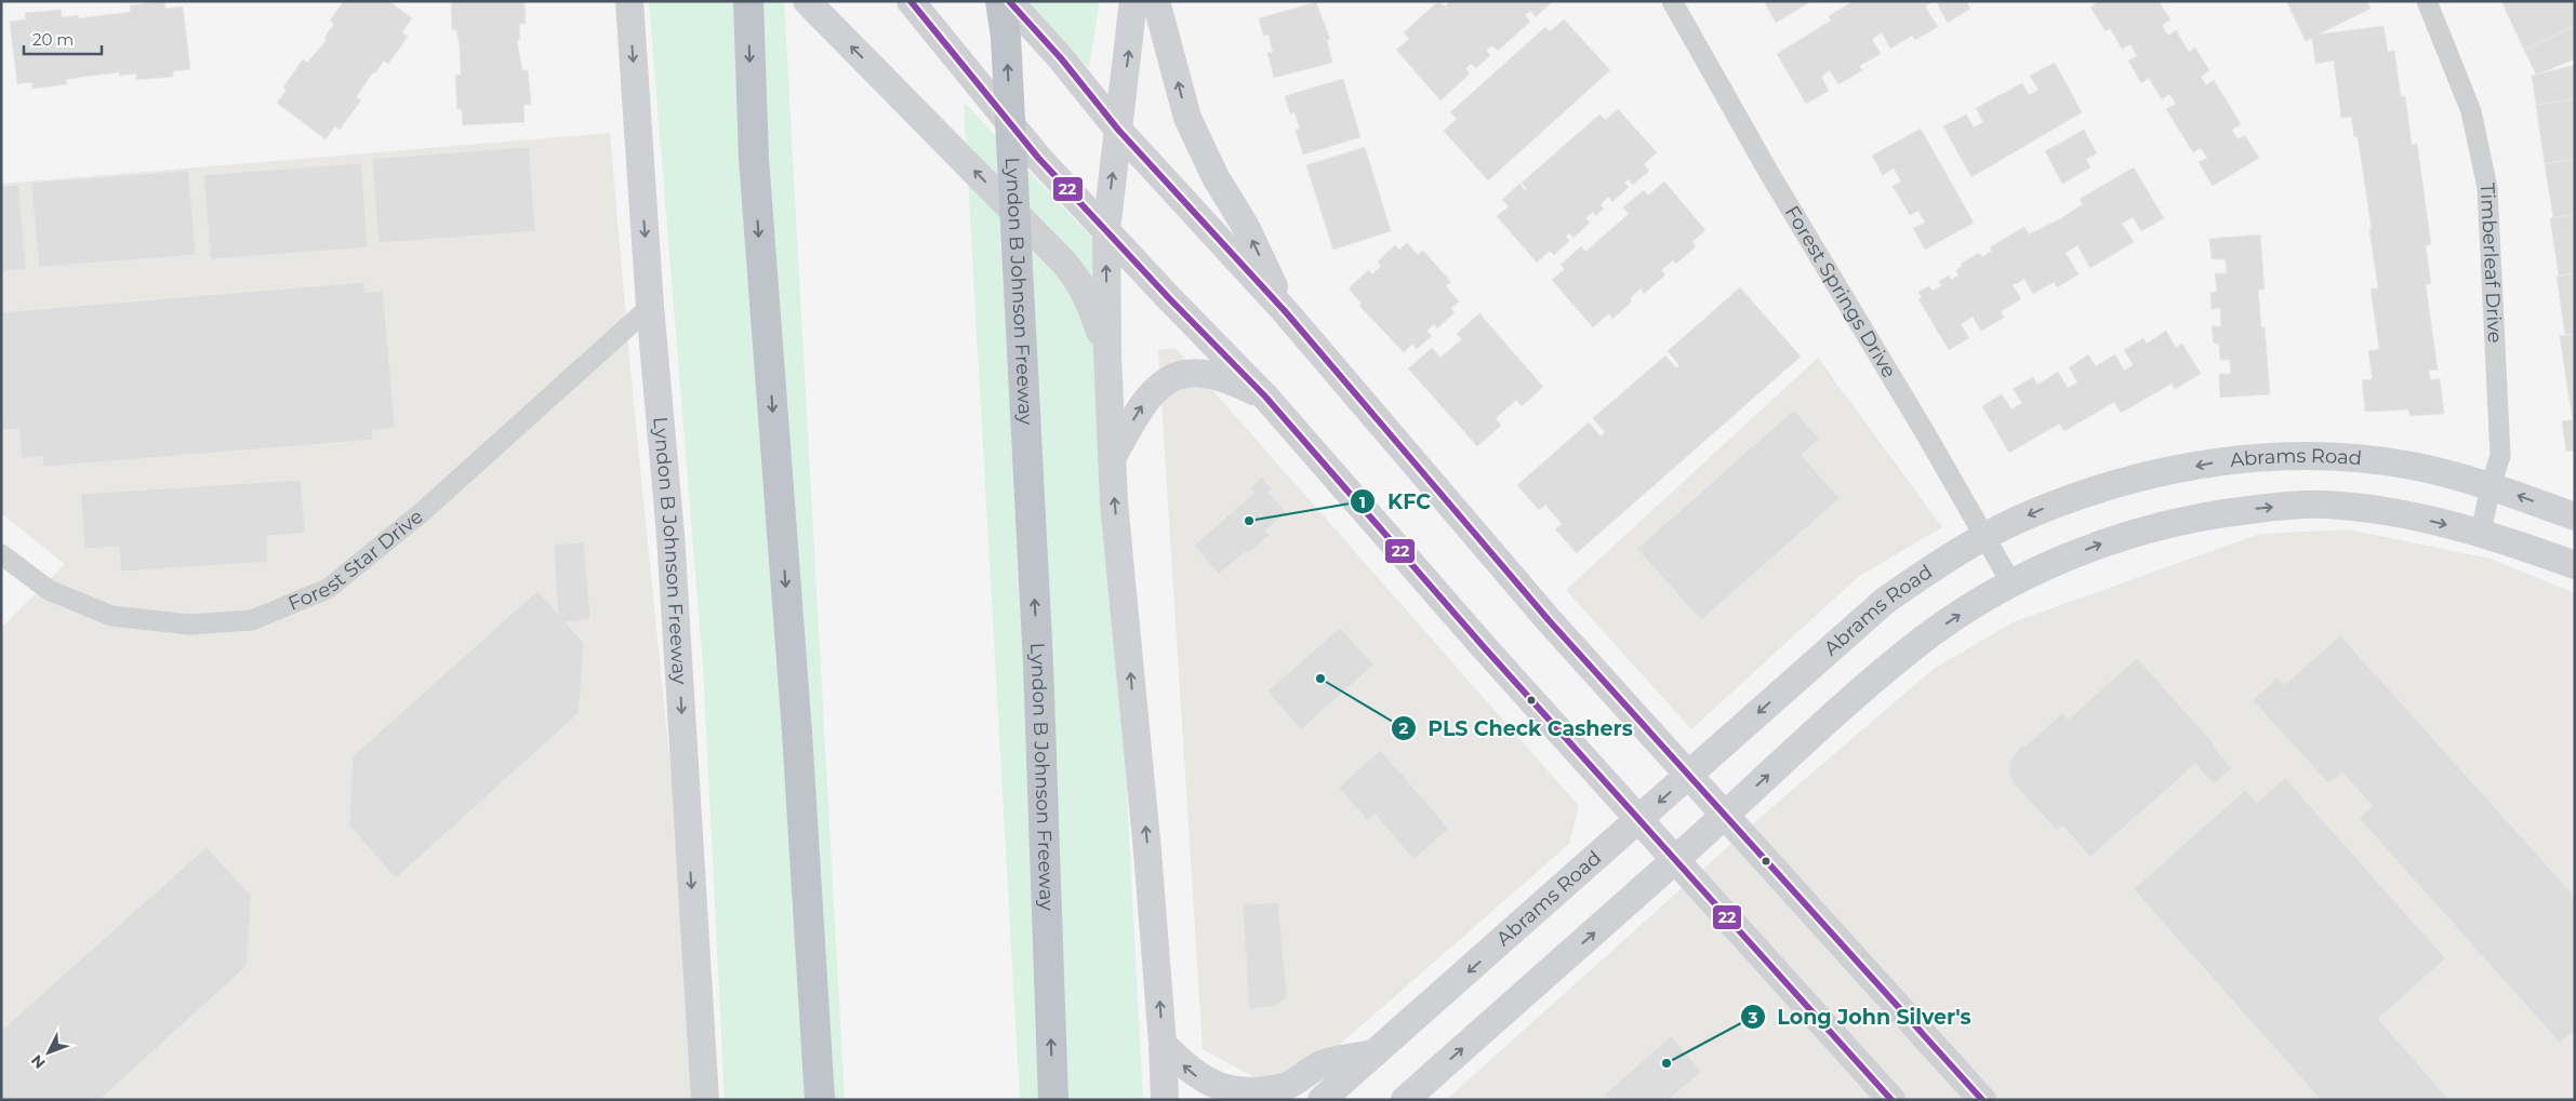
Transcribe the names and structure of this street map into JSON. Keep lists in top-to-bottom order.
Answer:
{
  "streets": {
    "highway": ["Lyndon B Johnson Freeway"],
    "main road": ["Abrams Road"],
    "street": ["Timberleaf Drive", "Forest Springs Drive", "Forest Star Drive"]
  },
  "crossings": [
    ["Timberleaf Drive", "Abrams Road"],
    ["Lyndon B Johnson Freeway", "Forest Star Drive"],
    ["Forest Springs Drive", "Abrams Road"]
  ],
  "places": ["KFC", "PLS Check Cashers", "Long John Silver's"],
  "lines": ["transit line 22"],
  "scale_bar": "20 m",
  "north": "bottom left"
}
